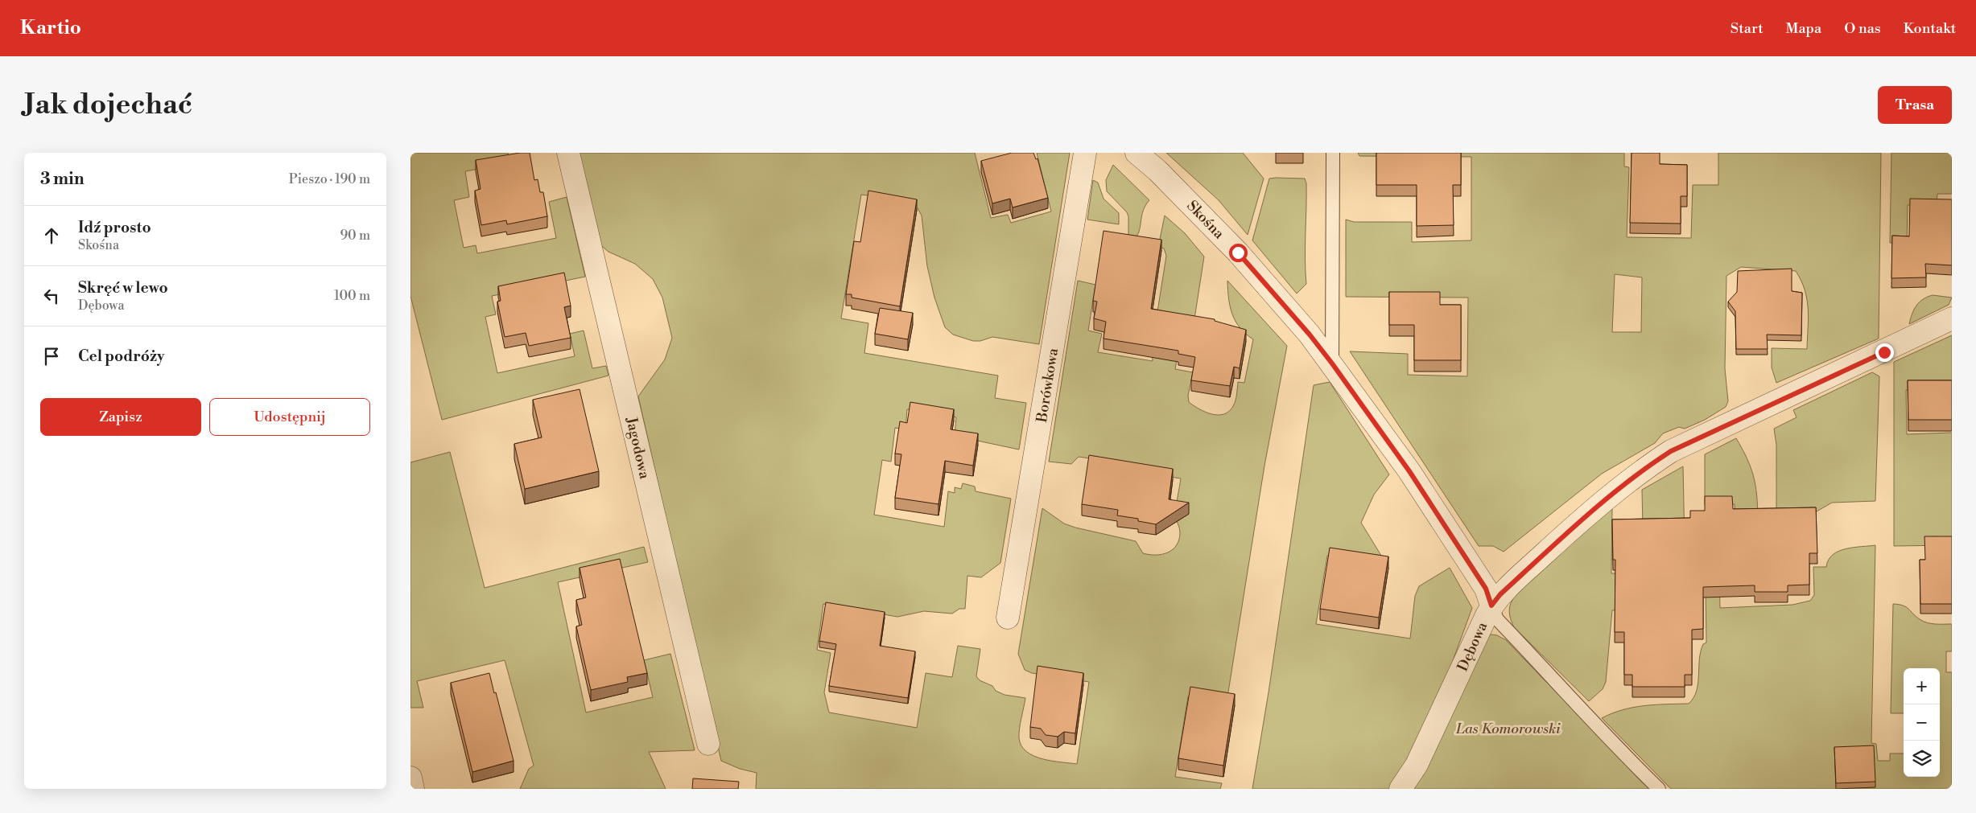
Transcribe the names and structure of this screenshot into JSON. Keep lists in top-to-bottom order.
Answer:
{
  "streets": {
    "street": [
      "Skośna",
      "Borówkowa",
      "Jagodowa",
      "Dębowa"
    ]
  },
  "crossings": [
    ["Skośna", "Dębowa"]
  ],
  "parks": ["Las Komorowski"],
  "page": {
    "header": "Kartio",
    "nav": [
      "Start",
      "Mapa",
      "O nas",
      "Kontakt"
    ],
    "buttons": [
      "Trasa",
      ["Zapisz", "Udostępnij"]
    ],
    "title": "Jak dojechać",
    "heading": ["3 min", "Pieszo · 190 m"],
    "list": [
      ["Idź prosto", "Skośna", "90 m"],
      ["Skręć w lewo", "Dębowa", "100 m"],
      "Cel podróży"
    ],
    "map_buttons": ["+", "−"]
  }
}
